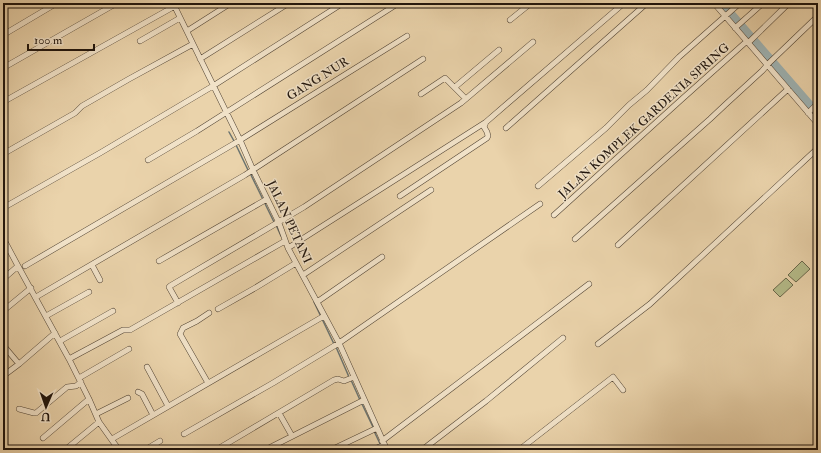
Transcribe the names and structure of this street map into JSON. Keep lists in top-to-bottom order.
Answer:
{
  "streets": {
    "street": ["GANG NUR", "JALAN KOMPLEK GARDENIA SPRING", "JALAN PETANI"]
  },
  "crossings": [
    ["GANG NUR", "JALAN PETANI"]
  ],
  "scale_bar": "100 m",
  "north": "bottom"
}
